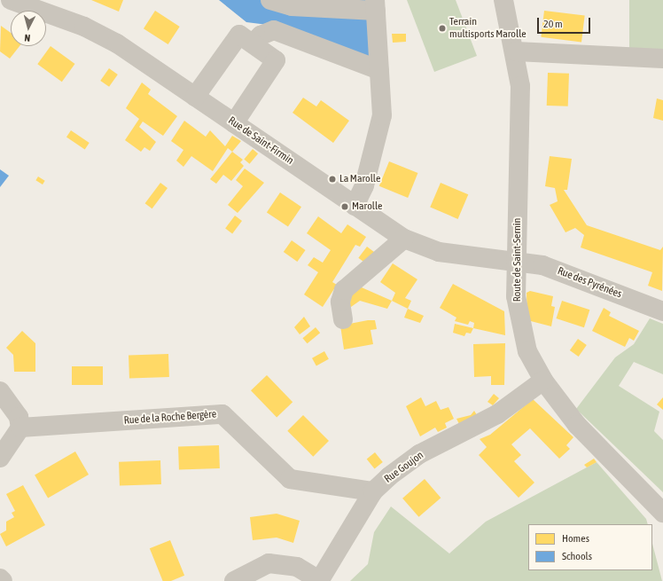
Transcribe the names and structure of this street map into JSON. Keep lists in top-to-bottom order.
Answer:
{
  "streets": {
    "street": [
      "Rue de Saint-Firmin",
      "Route de Saint-Sernin",
      "Rue des Pyrénées",
      "Rue de la Roche Bergère",
      "Rue Goujon"
    ]
  },
  "crossings": [
    ["Rue de Saint-Firmin", "Route de Saint-Sernin"],
    ["Rue de Saint-Firmin", "Rue des Pyrénées"],
    ["Route de Saint-Sernin", "Rue des Pyrénées"],
    ["Route de Saint-Sernin", "Rue Goujon"],
    ["Rue de la Roche Bergère", "Rue Goujon"]
  ],
  "places": ["Terrain multisports Marolle", "La Marolle", "Marolle"],
  "legend": ["Homes", "Schools"],
  "scale_bar": "20 m",
  "north": "bottom"
}
